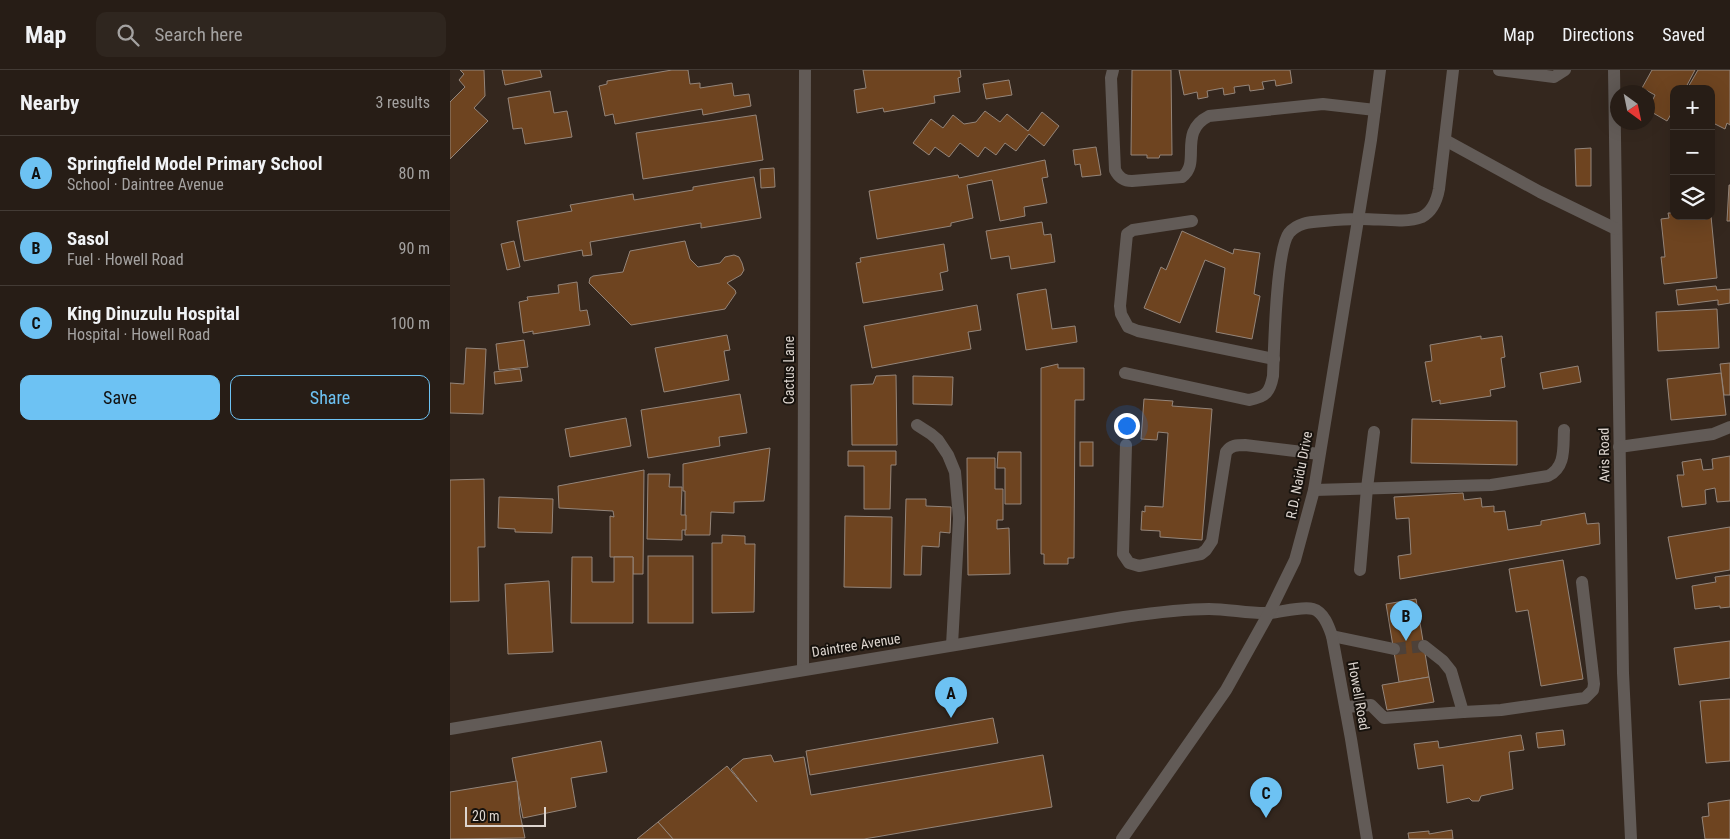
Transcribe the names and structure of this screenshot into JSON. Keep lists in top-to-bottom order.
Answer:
{
  "streets": {
    "street": [
      "Cactus Lane",
      "Avis Road",
      "R.D. Naidu Drive",
      "Daintree Avenue",
      "Howell Road"
    ]
  },
  "crossings": [
    ["Cactus Lane", "Daintree Avenue"],
    ["R.D. Naidu Drive", "Daintree Avenue"],
    ["R.D. Naidu Drive", "Howell Road"],
    ["Daintree Avenue", "Howell Road"]
  ],
  "scale_bar": "20 m",
  "north": "bottom right",
  "page": {
    "header": "Map",
    "search": "Search here",
    "nav": ["Map", "Directions", "Saved"],
    "heading": ["Nearby", "3 results"],
    "map_buttons": ["+", "−"],
    "list": [
      {
        "mark": "A",
        "name": "Springfield Model Primary School",
        "note": "School · Daintree Avenue",
        "value": "80 m"
      },
      {
        "mark": "B",
        "name": "Sasol",
        "note": "Fuel · Howell Road",
        "value": "90 m"
      },
      {
        "mark": "C",
        "name": "King Dinuzulu Hospital",
        "note": "Hospital · Howell Road",
        "value": "100 m"
      }
    ],
    "buttons": ["Save", "Share"],
    "pins": ["B", "A", "C"],
    "scale": "20 m"
  }
}
